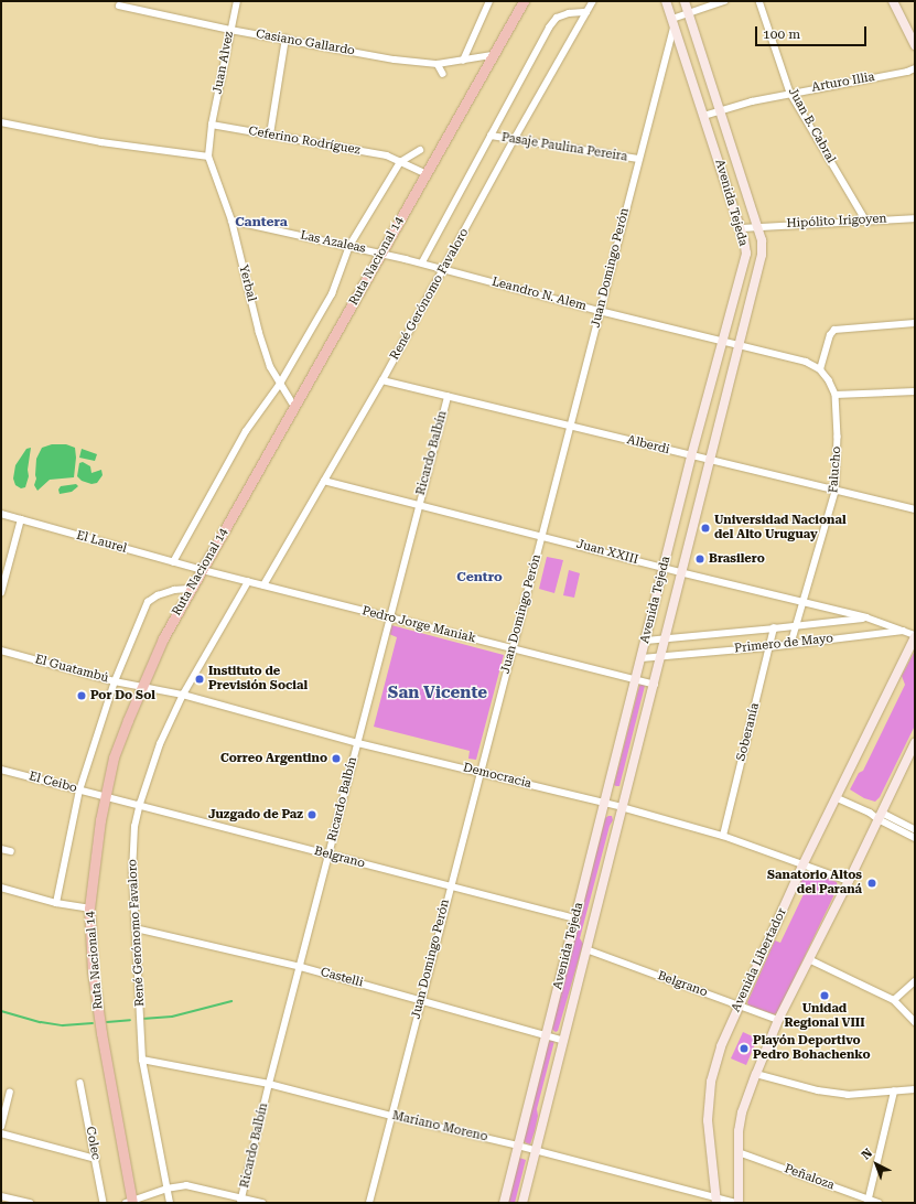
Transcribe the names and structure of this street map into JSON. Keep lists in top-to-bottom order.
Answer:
{
  "streets": {
    "highway": ["Ruta Nacional 14"],
    "main road": ["Avenida Tejeda", "Avenida Libertador"],
    "street": [
      "Casiano Gallardo",
      "Juan Alvez",
      "Arturo Illia",
      "Juan B. Cabral",
      "Ceferino Rodríguez",
      "Pasaje Paulina Pereira",
      "Hipólito Irigoyen",
      "Las Azaleas",
      "Juan Domingo Perón",
      "Yerbal",
      "René Gerónomo Favaloro",
      "Leandro N. Alem",
      "Alberdi",
      "Ricardo Balbín",
      "Falucho",
      "El Laurel",
      "Juan XXIII",
      "Pedro Jorge Maniak",
      "Primero de Mayo",
      "El Guatambú",
      "Soberanía",
      "Democracia",
      "El Ceibo",
      "Belgrano",
      "Castelli",
      "Mariano Moreno",
      "Colec",
      "Peñaloza"
    ]
  },
  "crossings": [
    ["Casiano Gallardo", "Juan Alvez"],
    ["Casiano Gallardo", "Ruta Nacional 14"],
    ["Juan Alvez", "Ceferino Rodríguez"],
    ["Arturo Illia", "Juan B. Cabral"],
    ["Arturo Illia", "Avenida Tejeda"],
    ["Juan B. Cabral", "Hipólito Irigoyen"],
    ["Ceferino Rodríguez", "Ruta Nacional 14"],
    ["Pasaje Paulina Pereira", "Juan Domingo Perón"],
    ["Pasaje Paulina Pereira", "René Gerónomo Favaloro"],
    ["Avenida Tejeda", "Hipólito Irigoyen"],
    ["Avenida Tejeda", "Juan Domingo Perón"],
    ["Avenida Tejeda", "Leandro N. Alem"],
    ["Avenida Tejeda", "Alberdi"],
    ["Avenida Tejeda", "Juan XXIII"],
    ["Avenida Tejeda", "Pedro Jorge Maniak"],
    ["Avenida Tejeda", "Primero de Mayo"],
    ["Avenida Tejeda", "Democracia"],
    ["Avenida Tejeda", "Belgrano"],
    ["Avenida Tejeda", "Castelli"],
    ["Avenida Tejeda", "Mariano Moreno"],
    ["Las Azaleas", "Ruta Nacional 14"],
    ["Las Azaleas", "Yerbal"],
    ["Las Azaleas", "Leandro N. Alem"],
    ["Ruta Nacional 14", "Yerbal"],
    ["Ruta Nacional 14", "Leandro N. Alem"],
    ["Ruta Nacional 14", "El Laurel"],
    ["Ruta Nacional 14", "Pedro Jorge Maniak"],
    ["Ruta Nacional 14", "El Guatambú"],
    ["Ruta Nacional 14", "Democracia"],
    ["Ruta Nacional 14", "El Ceibo"],
    ["Ruta Nacional 14", "Belgrano"],
    ["Juan Domingo Perón", "Leandro N. Alem"],
    ["Juan Domingo Perón", "Alberdi"],
    ["Juan Domingo Perón", "Juan XXIII"],
    ["Juan Domingo Perón", "Pedro Jorge Maniak"],
    ["Juan Domingo Perón", "Democracia"],
    ["Juan Domingo Perón", "Belgrano"],
    ["Juan Domingo Perón", "Castelli"],
    ["Juan Domingo Perón", "Mariano Moreno"],
    ["René Gerónomo Favaloro", "Leandro N. Alem"],
    ["René Gerónomo Favaloro", "Alberdi"],
    ["René Gerónomo Favaloro", "Juan XXIII"],
    ["René Gerónomo Favaloro", "Pedro Jorge Maniak"],
    ["René Gerónomo Favaloro", "Democracia"],
    ["René Gerónomo Favaloro", "Belgrano"],
    ["René Gerónomo Favaloro", "Castelli"],
    ["René Gerónomo Favaloro", "Mariano Moreno"],
    ["Alberdi", "Ricardo Balbín"],
    ["Alberdi", "Falucho"],
    ["Ricardo Balbín", "Juan XXIII"],
    ["Ricardo Balbín", "Pedro Jorge Maniak"],
    ["Ricardo Balbín", "Democracia"],
    ["Ricardo Balbín", "Belgrano"],
    ["Ricardo Balbín", "Castelli"],
    ["Ricardo Balbín", "Mariano Moreno"],
    ["Falucho", "Juan XXIII"],
    ["Falucho", "Primero de Mayo"],
    ["El Laurel", "Pedro Jorge Maniak"],
    ["Juan XXIII", "Primero de Mayo"],
    ["Juan XXIII", "Avenida Libertador"],
    ["Primero de Mayo", "Soberanía"],
    ["El Guatambú", "Democracia"],
    ["Soberanía", "Democracia"],
    ["Democracia", "Avenida Libertador"],
    ["El Ceibo", "Belgrano"],
    ["Belgrano", "Avenida Libertador"],
    ["Avenida Libertador", "Mariano Moreno"]
  ],
  "districts": ["Cantera", "Centro", "San Vicente"],
  "places": [
    "Universidad Nacional del Alto Uruguay",
    "Brasilero",
    "Instituto de Previsión Social",
    "Por Do Sol",
    "Correo Argentino",
    "Juzgado de Paz",
    "Sanatorio Altos del Paraná",
    "Unidad Regional VIII",
    "Playón Deportivo Pedro Bohachenko"
  ],
  "scale_bar": "100 m",
  "north": "top left"
}
